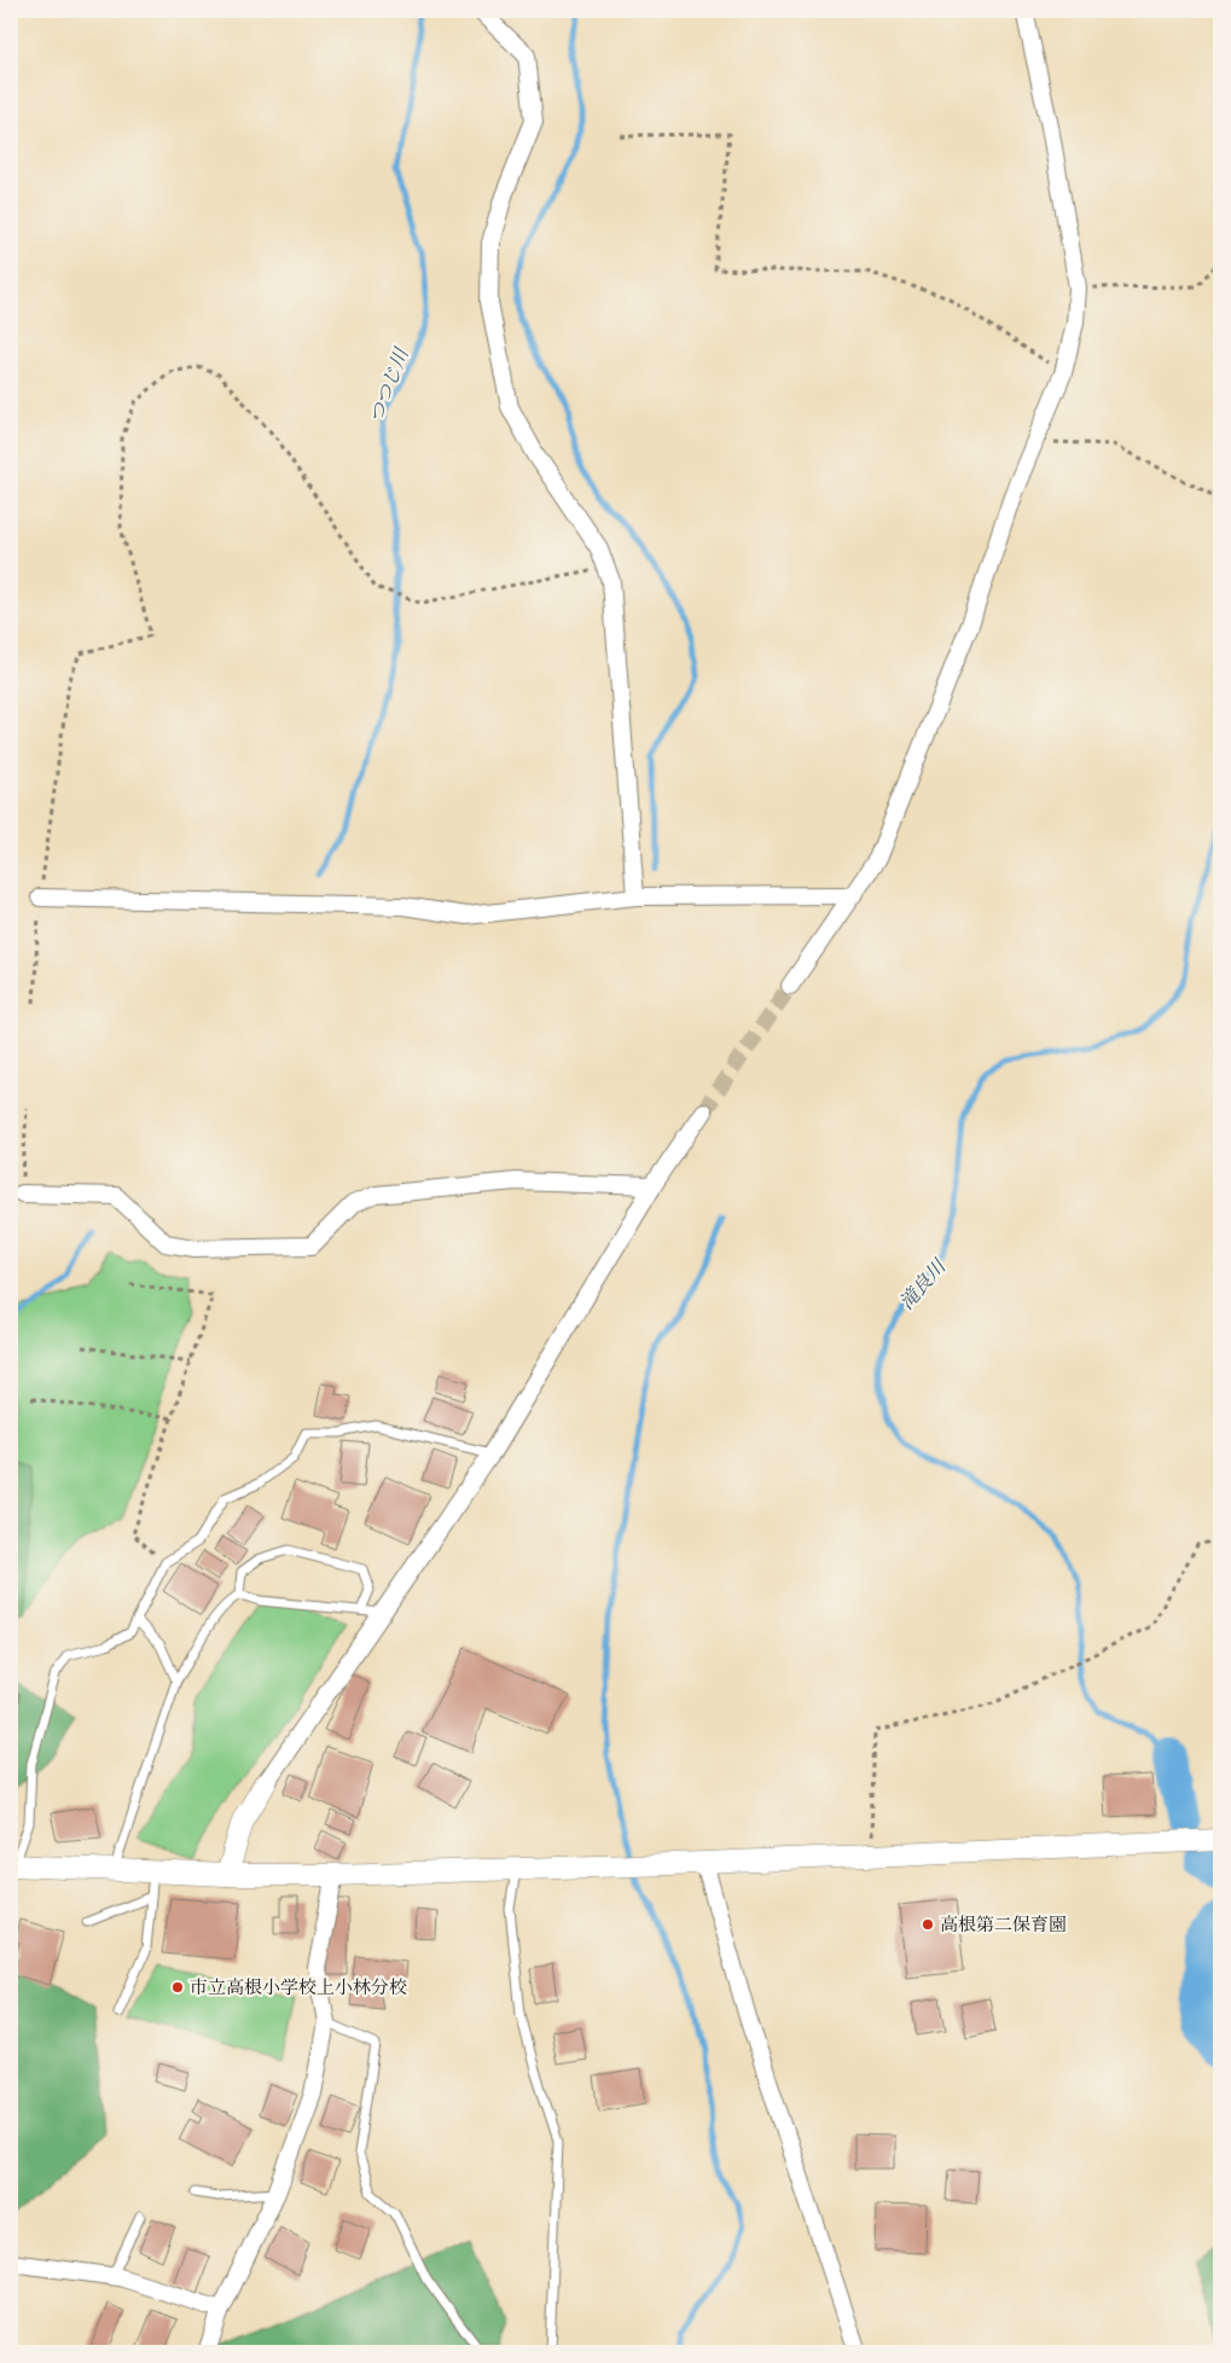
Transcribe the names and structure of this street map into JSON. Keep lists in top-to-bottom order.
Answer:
{
  "water": ["つつじ川", "滝良川"],
  "places": ["高根第二保育園", "市立高根小学校上小林分校"]
}
